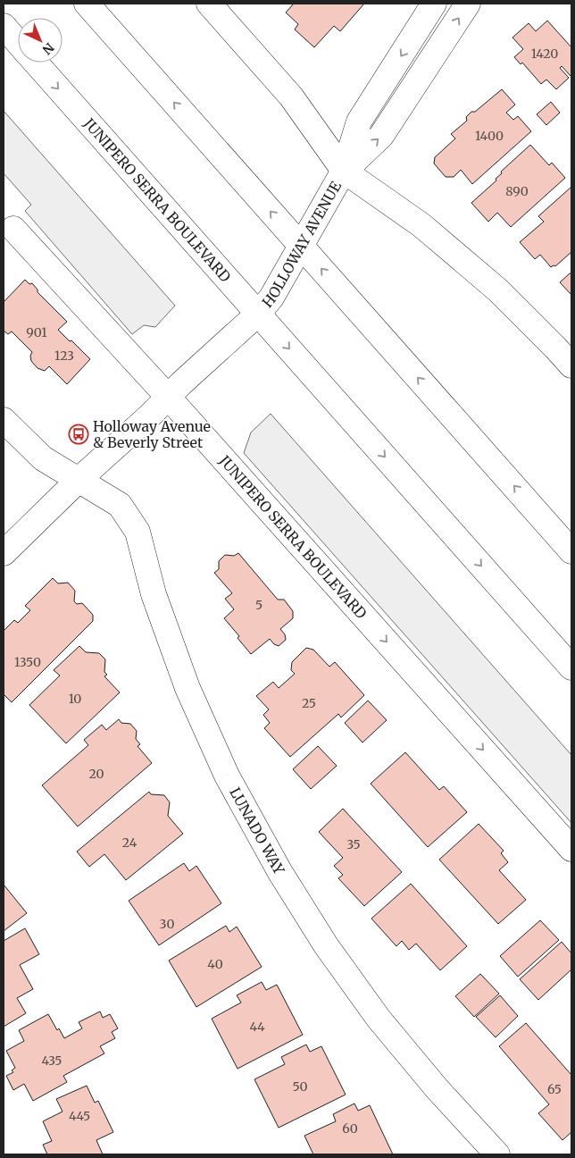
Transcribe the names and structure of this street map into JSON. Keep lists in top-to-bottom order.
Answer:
{
  "streets": {
    "street": ["JUNIPERO SERRA BOULEVARD", "HOLLOWAY AVENUE", "LUNADO WAY"]
  },
  "crossings": [
    ["JUNIPERO SERRA BOULEVARD", "HOLLOWAY AVENUE"],
    ["HOLLOWAY AVENUE", "LUNADO WAY"]
  ],
  "places": {
    "bus stop": ["Holloway Avenue & Beverly Street"]
  },
  "house_numbers": [
    "1420",
    "1400",
    "890",
    "901",
    "123",
    "5",
    "1350",
    "10",
    "25",
    "20",
    "24",
    "35",
    "30",
    "40",
    "44",
    "435",
    "50",
    "65",
    "445",
    "60"
  ],
  "north": "bottom right"
}
